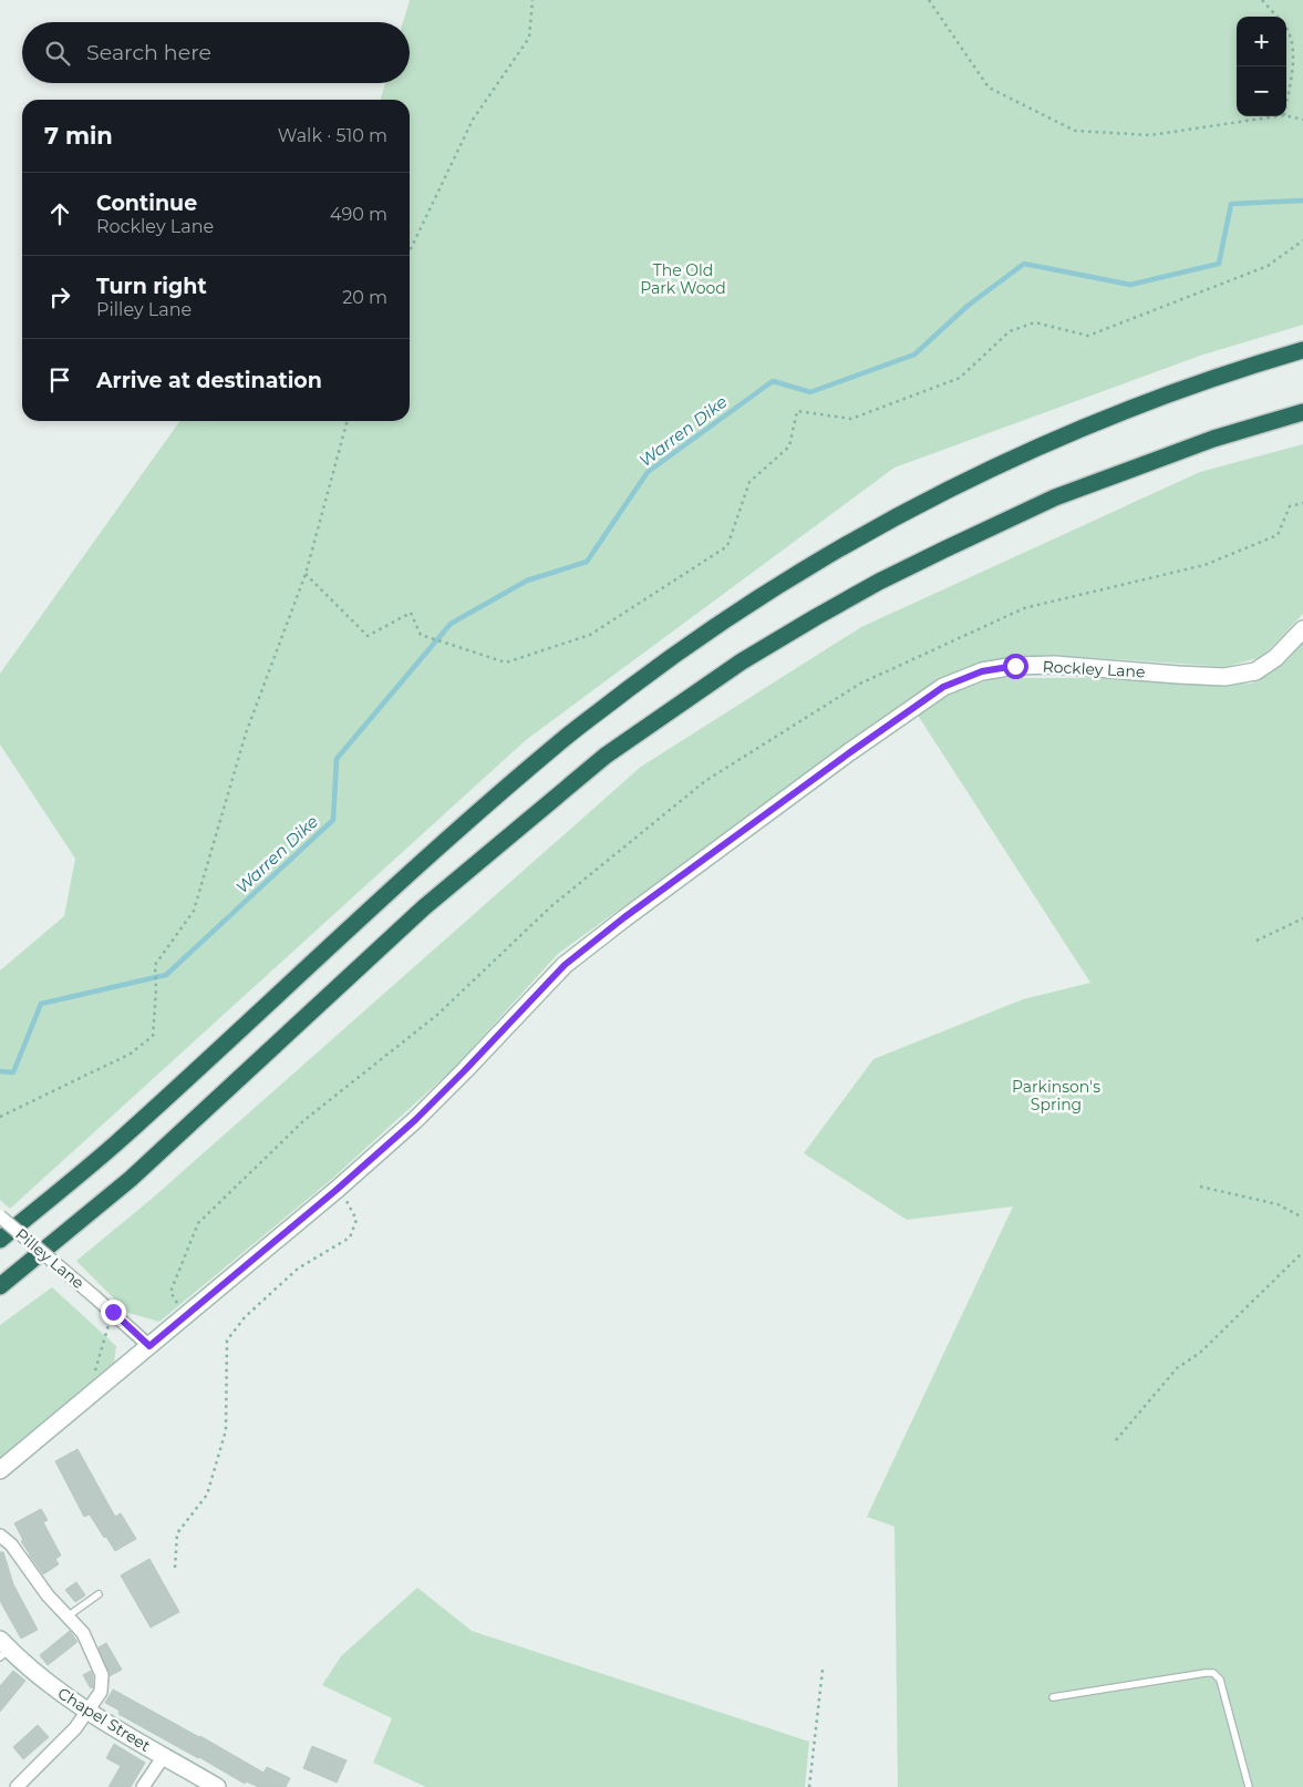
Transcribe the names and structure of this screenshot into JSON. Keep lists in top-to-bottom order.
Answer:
{
  "streets": {
    "street": ["Rockley Lane", "Pilley Lane", "Chapel Street"]
  },
  "crossings": [
    ["Rockley Lane", "Pilley Lane"]
  ],
  "water": ["Warren Dike"],
  "parks": ["The Old Park Wood", "Parkinson's Spring"],
  "page": {
    "map_buttons": ["+", "−"],
    "search": "Search here",
    "heading": ["7 min", "Walk · 510 m"],
    "list": [
      ["Continue", "Rockley Lane", "490 m"],
      ["Turn right", "Pilley Lane", "20 m"],
      "Arrive at destination"
    ]
  }
}
